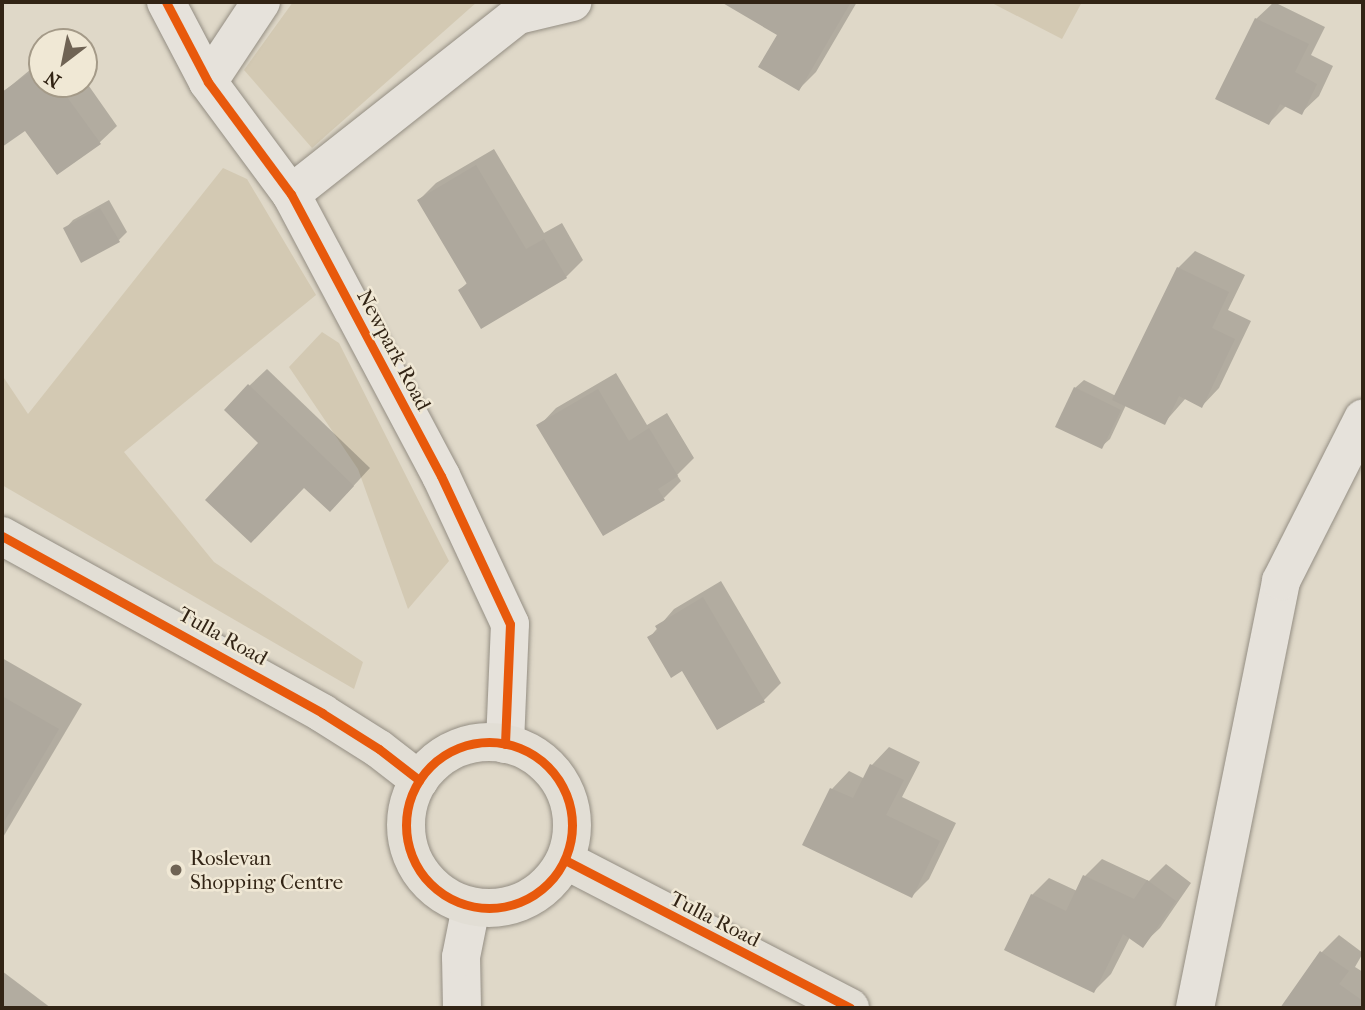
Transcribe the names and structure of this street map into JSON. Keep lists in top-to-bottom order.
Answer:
{
  "streets": {
    "main road": ["Tulla Road"],
    "street": ["Newpark Road"]
  },
  "crossings": [
    ["Newpark Road", "Tulla Road"]
  ],
  "places": ["Roslevan Shopping Centre"],
  "north": "bottom left"
}
